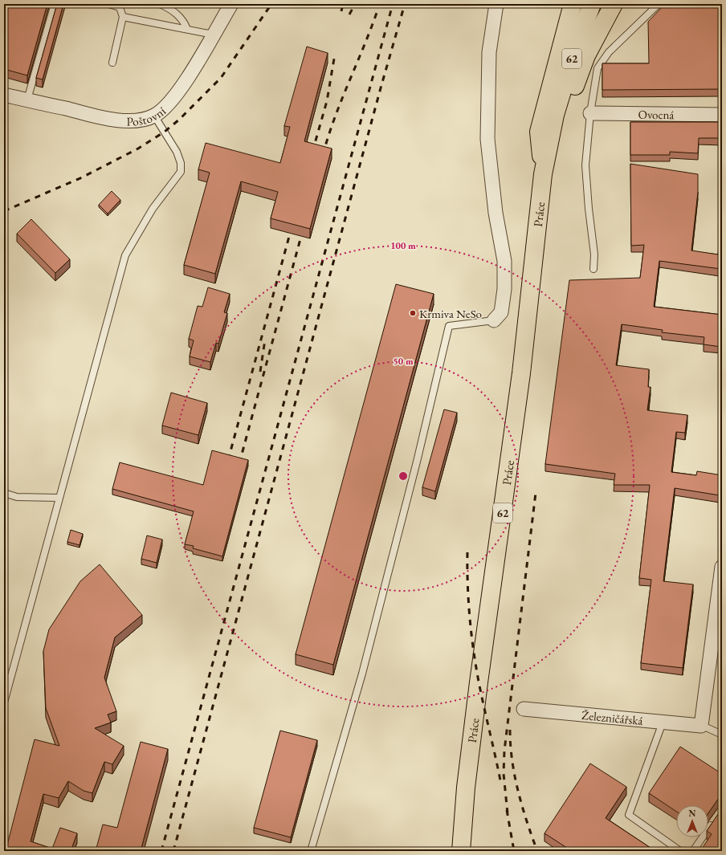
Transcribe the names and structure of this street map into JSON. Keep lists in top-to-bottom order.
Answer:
{
  "streets": {
    "main road": ["62", "Práce"],
    "street": ["Poštovní", "Ovocná", "Železničářská"]
  },
  "crossings": [
    ["62", "Práce"]
  ],
  "places": ["Krmiva NeSo"],
  "north": "top",
  "rings": ["100 m", "50 m"]
}
